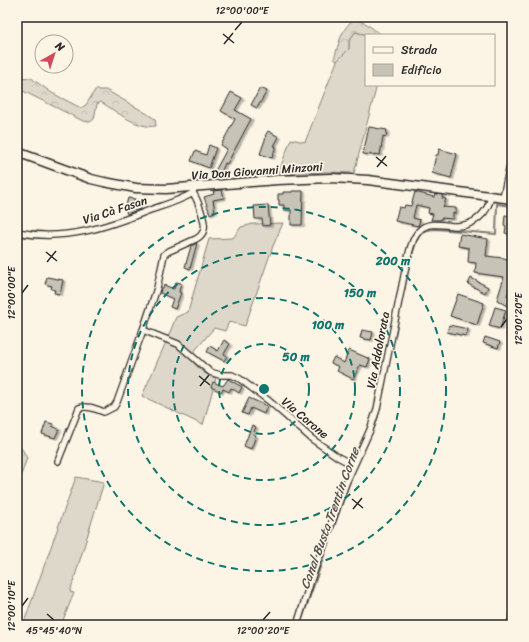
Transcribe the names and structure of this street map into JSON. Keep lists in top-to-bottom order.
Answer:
{
  "streets": {
    "street": [
      "Via Don Giovanni Minzoni",
      "Via Cà Fasan",
      "Via Addolorata",
      "Via Corone"
    ]
  },
  "crossings": [
    ["Via Don Giovanni Minzoni", "Via Cà Fasan"],
    ["Via Don Giovanni Minzoni", "Via Addolorata"],
    ["Via Addolorata", "Via Corone"]
  ],
  "water": ["Canal Busta Trentin Corne"],
  "legend": ["Strada", "Edificio"],
  "north": "top right",
  "coordinates": [
    "12°00'00\"E",
    "12°00'20\"E",
    "12°00'10\"E",
    "45°45'40\"N"
  ],
  "rings": [
    "200 m",
    "150 m",
    "100 m",
    "50 m"
  ]
}
